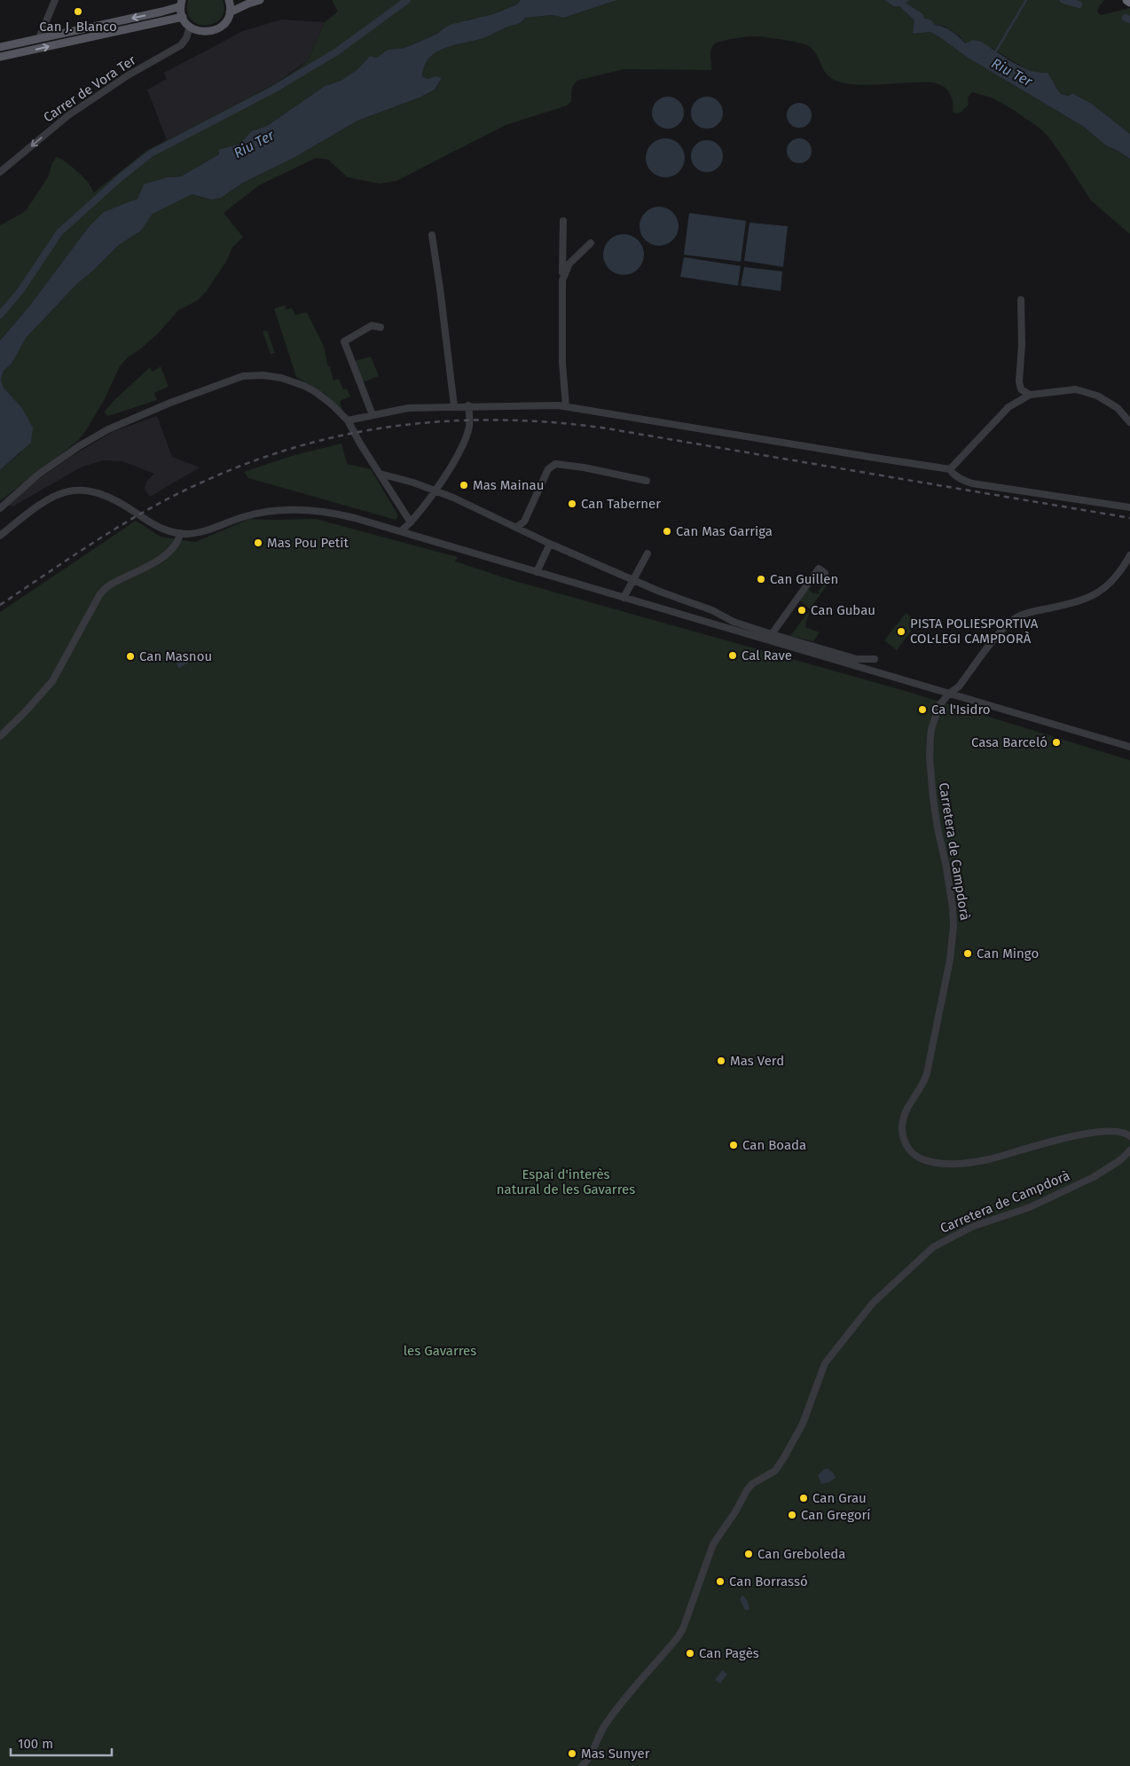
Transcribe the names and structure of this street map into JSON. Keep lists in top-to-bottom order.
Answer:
{
  "streets": {
    "street": ["Carrer de Vora Ter", "Carretera de Campdorà"]
  },
  "one_way": ["Carrer de Vora Ter"],
  "water": ["Riu Ter"],
  "parks": ["Espai d'interès natural de les Gavarres", "les Gavarres"],
  "places": [
    "Can J. Blanco",
    "Mas Mainau",
    "Can Taberner",
    "Can Mas Garriga",
    "Mas Pou Petit",
    "Can Guillen",
    "Can Gubau",
    "PISTA POLIESPORTIVA COL·LEGI CAMPDORÀ",
    "Cal Rave",
    "Can Masnou",
    "Ca l'Isidro",
    "Casa Barceló",
    "Can Mingo",
    "Mas Verd",
    "Can Boada",
    "Can Grau",
    "Can Gregorí",
    "Can Greboleda",
    "Can Borrassó",
    "Can Pagès",
    "Mas Sunyer"
  ],
  "scale_bar": "100 m"
}
